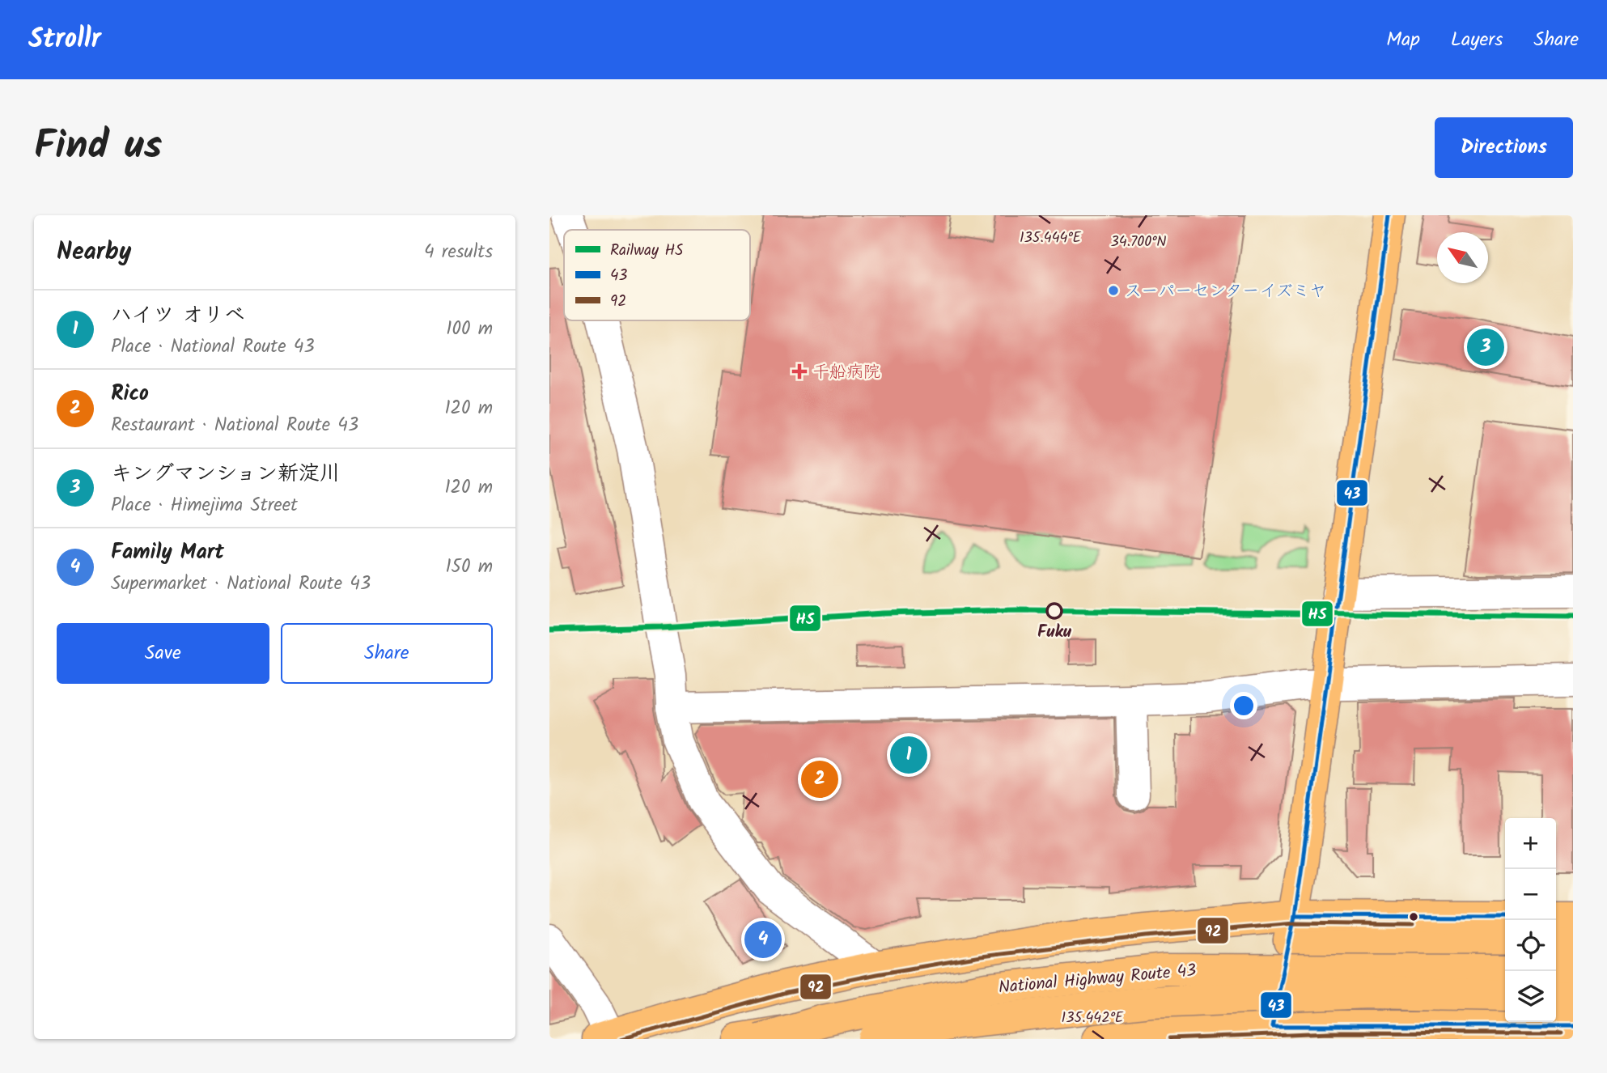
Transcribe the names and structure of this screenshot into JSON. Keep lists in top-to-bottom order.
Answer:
{
  "streets": {
    "main road": ["National Highway Route 43"]
  },
  "places": {
    "other": ["スーパーセンターイズミヤ", "Fuku"],
    "health": ["千船病院"]
  },
  "lines": ["transit line 43", "rail line HS", "transit line 92"],
  "legend": ["Railway HS", "43", "92"],
  "north": "top left",
  "page": {
    "header": "Strollr",
    "nav": ["Map", "Layers", "Share"],
    "title": "Find us",
    "buttons": [
      "Directions",
      ["Save", "Share"]
    ],
    "heading": ["Nearby", "4 results"],
    "list": [
      {
        "mark": "1",
        "name": "ハイツ オリベ",
        "note": "Place · National Route 43",
        "value": "100 m"
      },
      {
        "mark": "2",
        "name": "Rico",
        "note": "Restaurant · National Route 43",
        "value": "120 m"
      },
      {
        "mark": "3",
        "name": "キングマンション新淀川",
        "note": "Place · Himejima Street",
        "value": "120 m"
      },
      {
        "mark": "4",
        "name": "Family Mart",
        "note": "Supermarket · National Route 43",
        "value": "150 m"
      }
    ],
    "pins": [
      "3",
      "1",
      "2",
      "4"
    ],
    "map_buttons": ["+", "−"]
  },
  "coordinates": ["135.444°E", "34.700°N", "135.442°E"]
}
